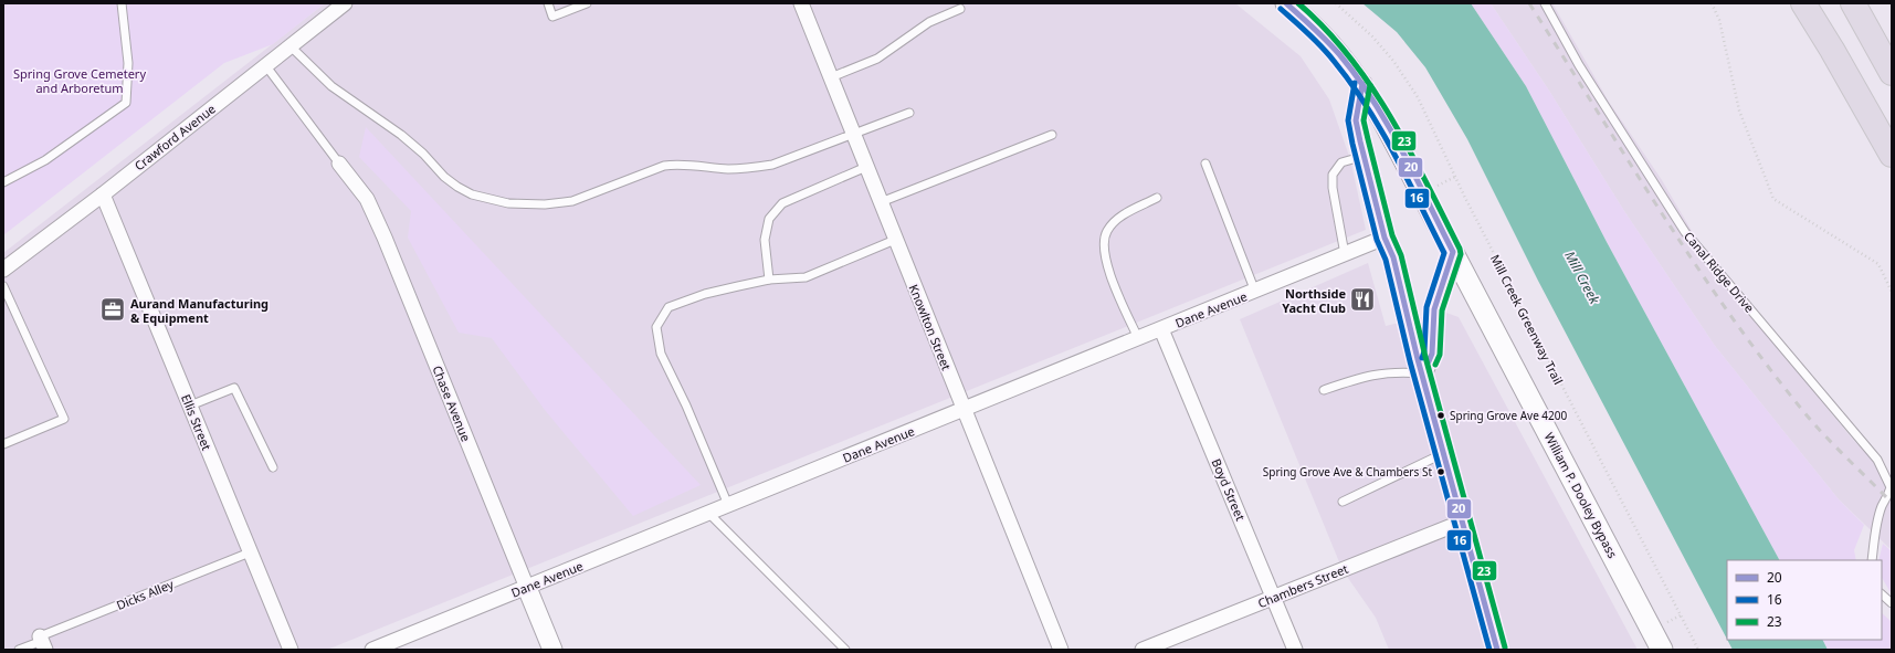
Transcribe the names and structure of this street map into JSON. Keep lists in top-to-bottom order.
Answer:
{
  "streets": {
    "main road": ["William P. Dooley Bypass"],
    "street": [
      "Crawford Avenue",
      "Dane Avenue",
      "Knowlton Street",
      "Chase Avenue",
      "Ellis Street",
      "Boyd Street",
      "Chambers Street"
    ],
    "lane": ["Canal Ridge Drive", "Dicks Alley"],
    "path": ["Mill Creek Greenway Trail"]
  },
  "crossings": [
    ["Crawford Avenue", "Ellis Street"],
    ["Dane Avenue", "Knowlton Street"],
    ["Dane Avenue", "Chase Avenue"],
    ["Dane Avenue", "Boyd Street"],
    ["Ellis Street", "Dicks Alley"],
    ["Boyd Street", "Chambers Street"]
  ],
  "water": ["Mill Creek"],
  "parks": ["Spring Grove Cemetery and Arboretum"],
  "places": {
    "restaurant": ["Northside Yacht Club"],
    "office": ["Aurand Manufacturing & Equipment"],
    "other": ["Spring Grove Ave 4200", "Spring Grove Ave & Chambers St"]
  },
  "lines": ["transit line 20", "transit line 23", "transit line 16"],
  "legend": ["20", "16", "23"]
}
